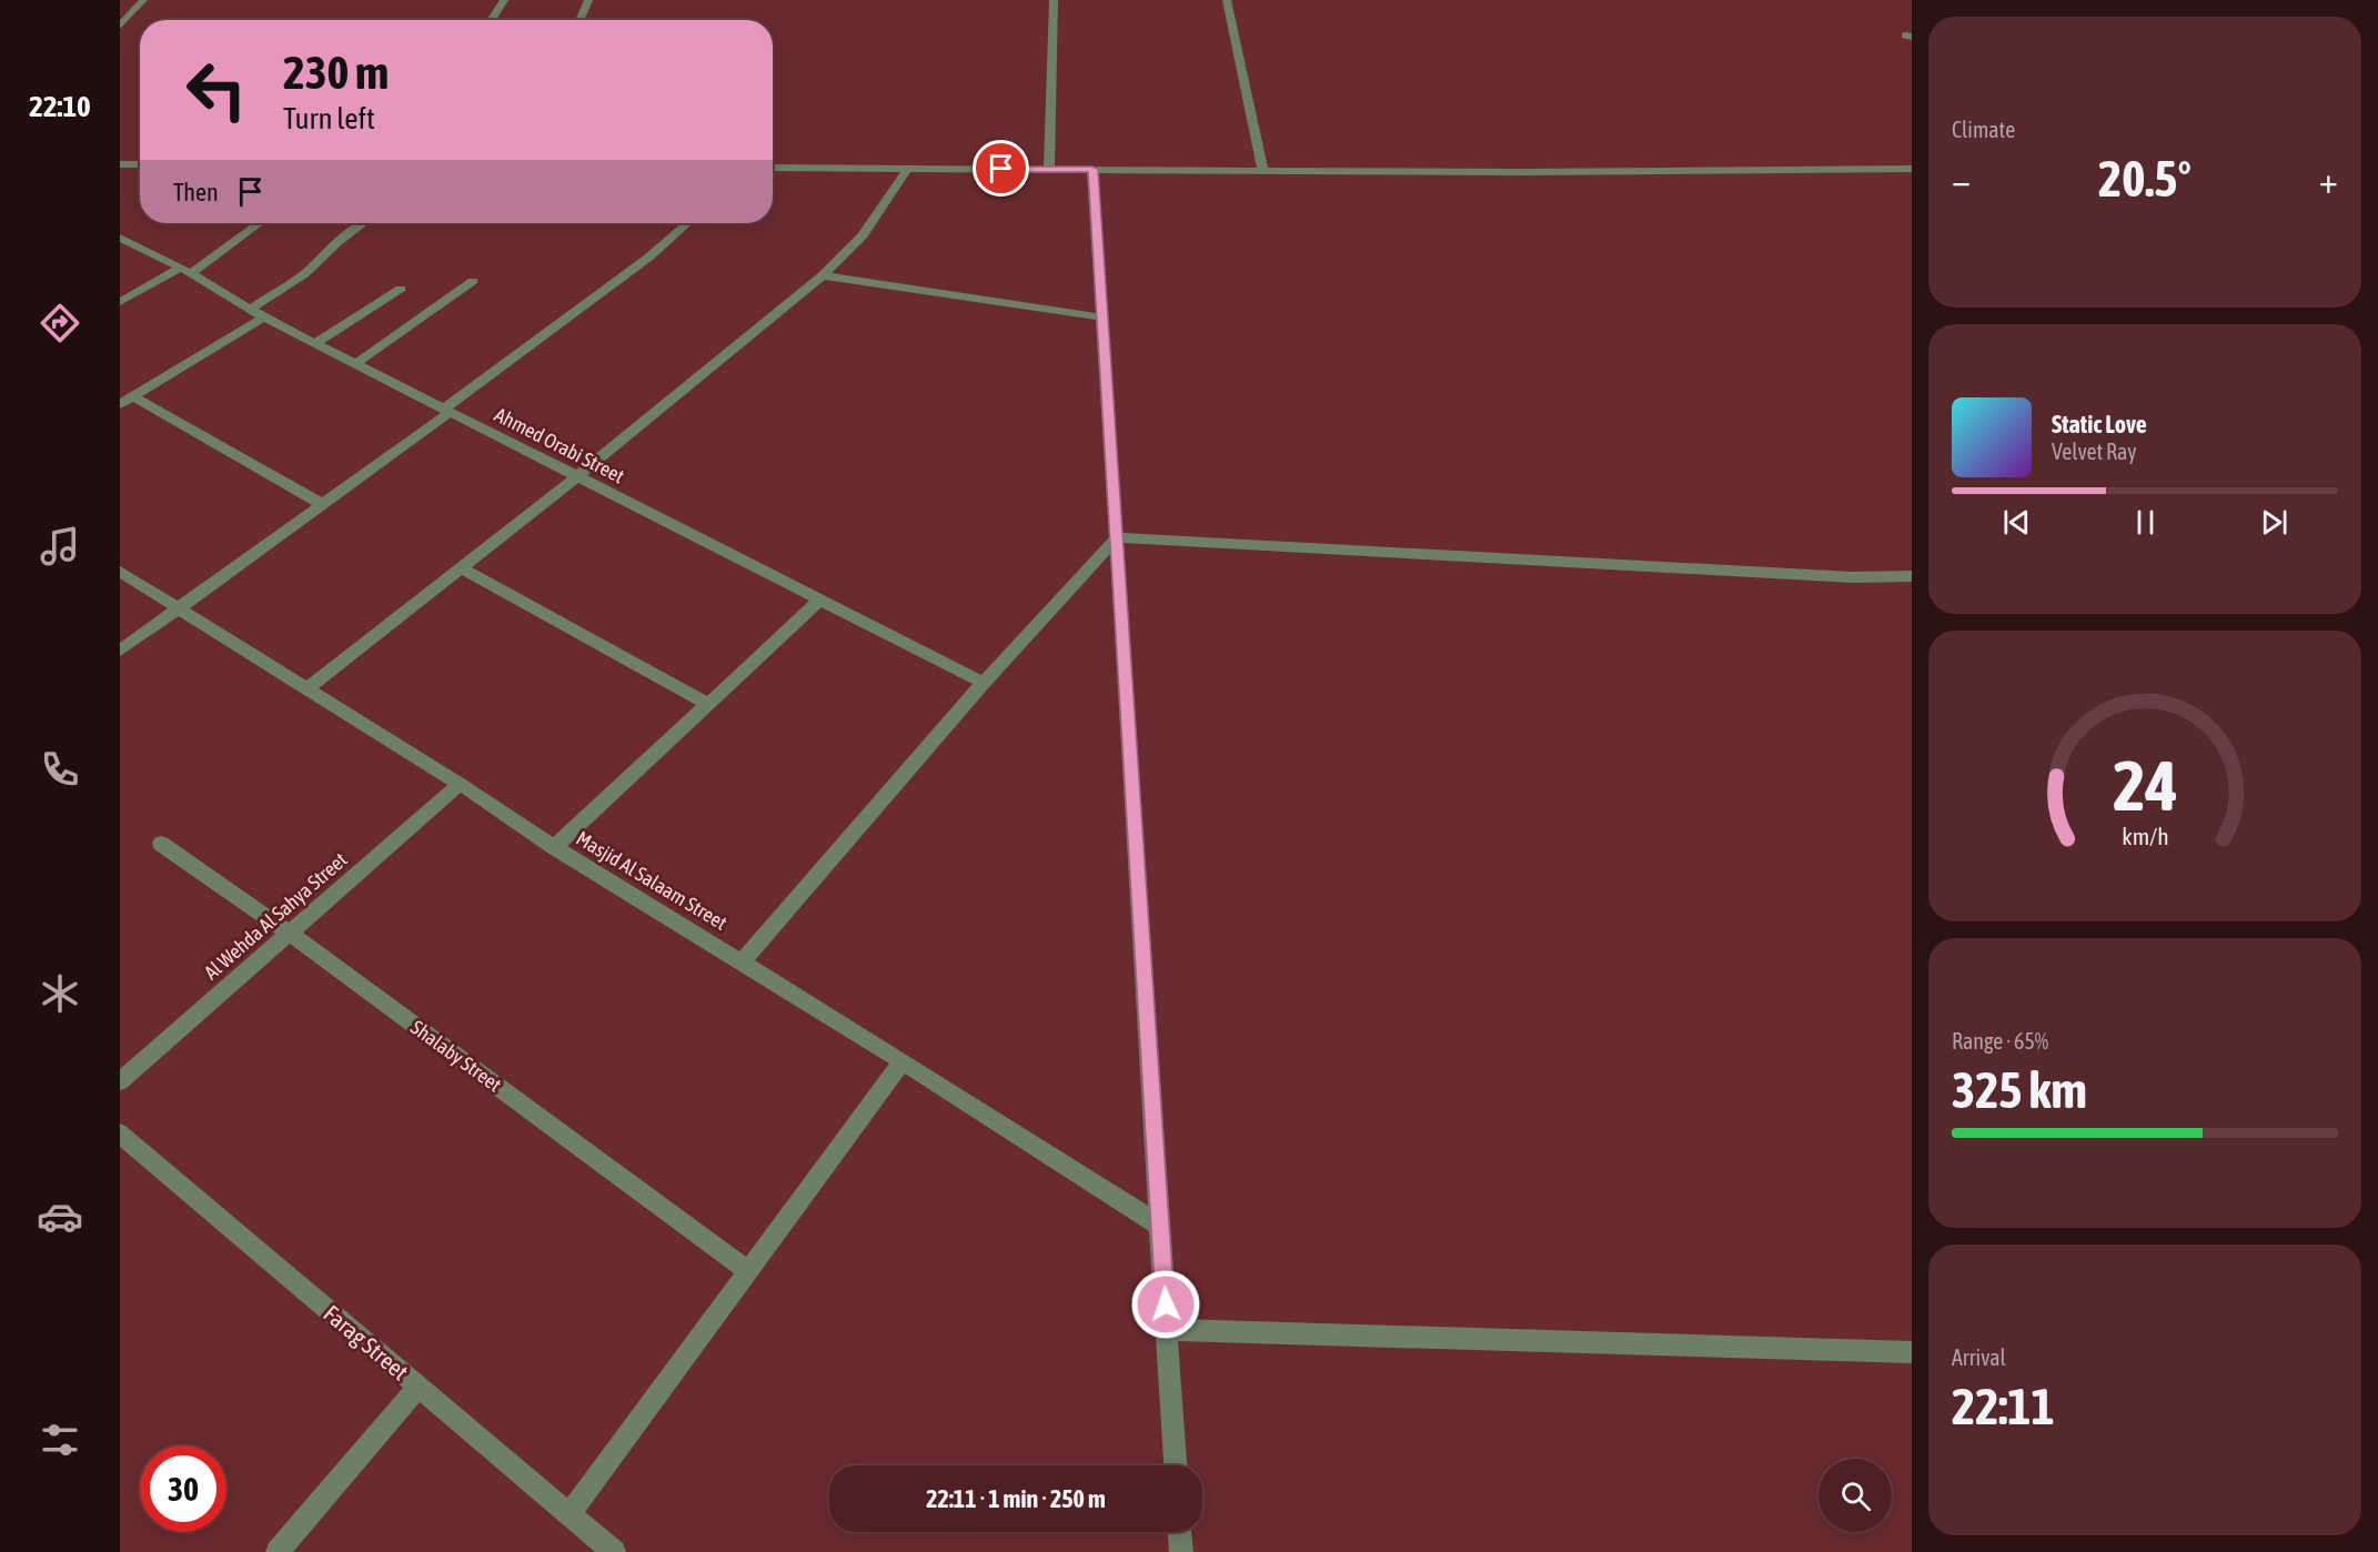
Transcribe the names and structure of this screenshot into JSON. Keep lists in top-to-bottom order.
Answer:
{
  "streets": {
    "street": [
      "Ahmed Orabi Street",
      "Masjid Al Salaam Street",
      "Al Wehda Al Sahya Street",
      "Shalaby Street",
      "Farag Street"
    ]
  },
  "crossings": [
    ["Masjid Al Salaam Street", "Al Wehda Al Sahya Street"],
    ["Al Wehda Al Sahya Street", "Shalaby Street"]
  ],
  "page": {
    "tabs": "22:10",
    "tile": [
      "Climate",
      ["Range · 65%", "325 km"],
      ["Arrival", "22:11"]
    ],
    "turn": ["230 m", "Turn left"],
    "heat": ["−", "20.5°", "+"],
    "then": "Then",
    "song": ["Static Love", "Velvet Ray"],
    "limit": "30",
    "trip": "22:11 · 1 min · 250 m",
    "gauge": ["24", "km/h"]
  }
}
